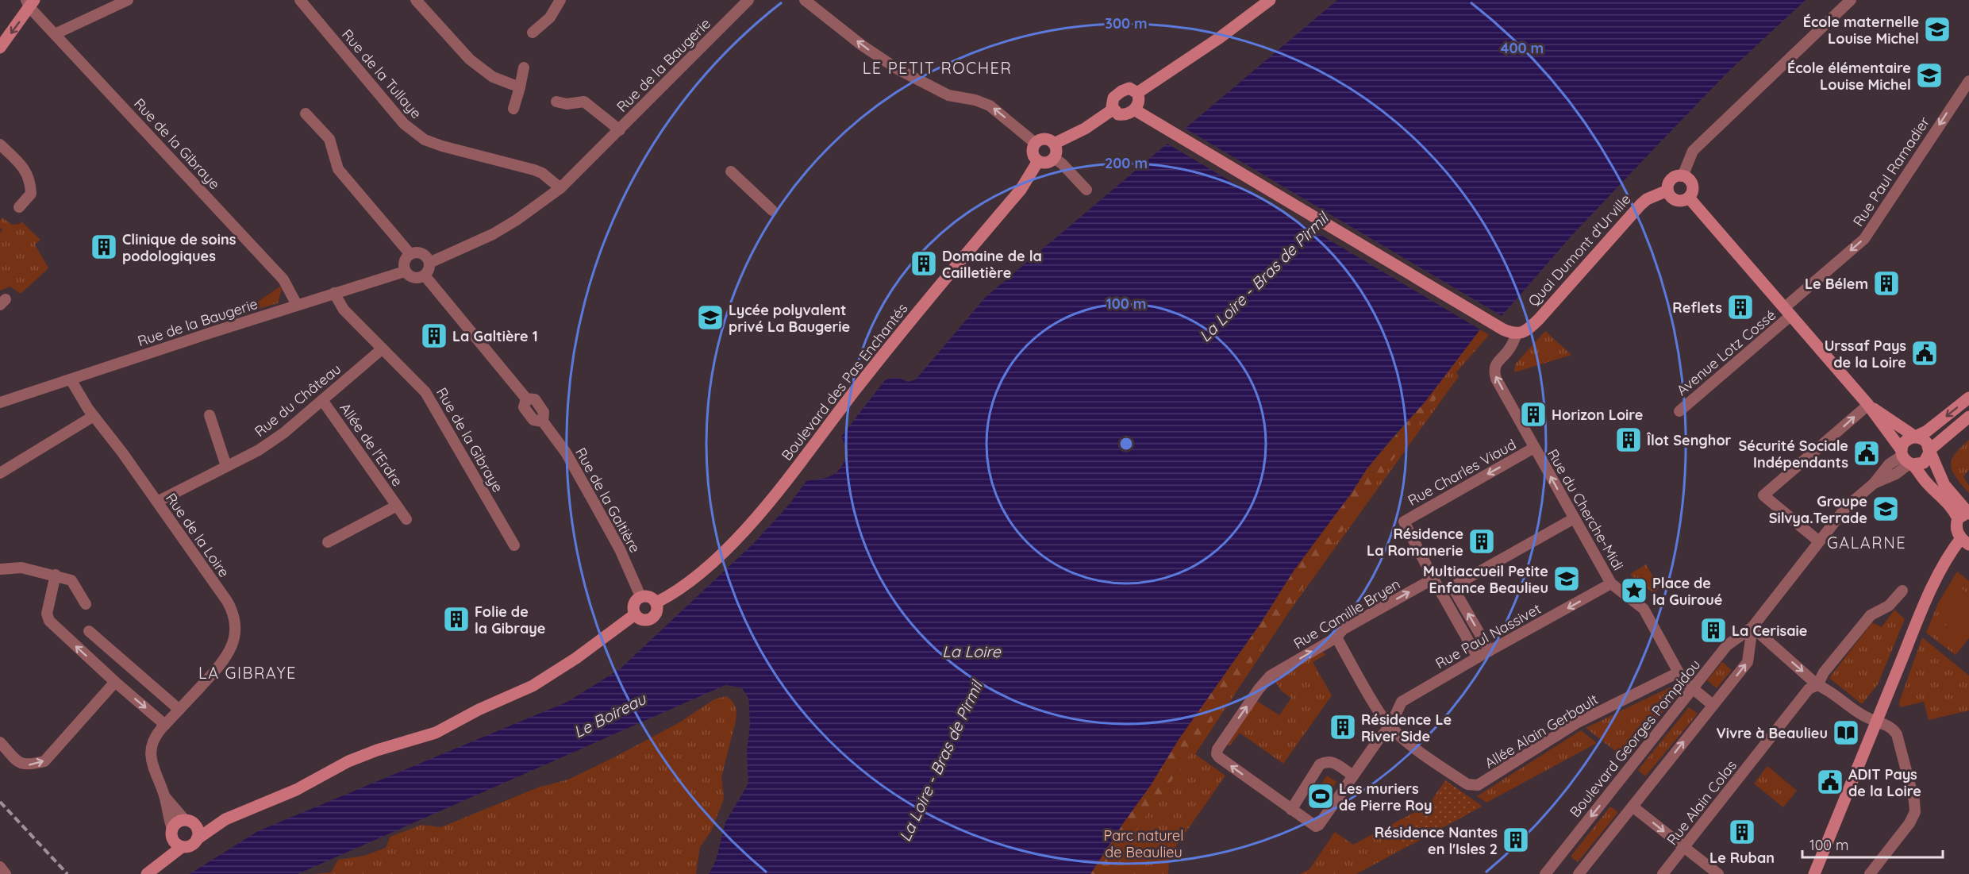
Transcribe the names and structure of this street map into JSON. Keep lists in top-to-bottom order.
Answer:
{
  "streets": {
    "street": [
      "Rue de la Baugerie",
      "Rue de la Tullaye",
      "Rue de la Gibraye",
      "Rue Paul Ramadier",
      "Quai Dumont d'Urville",
      "Avenue Lotz Cossé",
      "Boulevard des Pas Enchantés",
      "Rue du Château",
      "Allée de l'Erdre",
      "Rue Charles Viaud",
      "Rue de la Galtière",
      "Rue du Cherche-Midi",
      "Rue de la Loire",
      "Rue Camille Bryen",
      "Rue Paul Nassivet",
      "Allée Alain Gerbault",
      "Boulevard Georges Pompidou",
      "Rue Alain Colas"
    ]
  },
  "crossings": [
    ["Rue de la Baugerie", "Rue de la Tullaye"],
    ["Rue de la Baugerie", "Rue de la Gibraye"],
    ["Rue de la Baugerie", "Rue de la Galtière"],
    ["Rue de la Baugerie", "Rue de la Loire"],
    ["Rue de la Gibraye", "Rue du Château"],
    ["Rue Paul Ramadier", "Avenue Lotz Cossé"],
    ["Quai Dumont d'Urville", "Rue du Cherche-Midi"],
    ["Boulevard des Pas Enchantés", "Rue de la Galtière"],
    ["Rue du Château", "Allée de l'Erdre"],
    ["Rue du Château", "Rue de la Loire"],
    ["Rue Charles Viaud", "Rue du Cherche-Midi"],
    ["Rue Charles Viaud", "Rue Camille Bryen"],
    ["Rue du Cherche-Midi", "Rue Paul Nassivet"],
    ["Rue du Cherche-Midi", "Allée Alain Gerbault"],
    ["Rue du Cherche-Midi", "Boulevard Georges Pompidou"],
    ["Rue Camille Bryen", "Rue Paul Nassivet"],
    ["Rue Camille Bryen", "Allée Alain Gerbault"],
    ["Rue Paul Nassivet", "Allée Alain Gerbault"]
  ],
  "one_way": ["Rue Paul Ramadier", "Rue du Cherche-Midi"],
  "districts": ["LE PETIT ROCHER", "GALARNE", "LA GIBRAYE"],
  "water": ["La Loire - Bras de Pirmil", "La Loire", "Le Boireau"],
  "parks": ["Parc naturel de Beaulieu"],
  "places": {
    "school or university": [
      "École maternelle Louise Michel",
      "École élémentaire Louise Michel",
      "Lycée polyvalent privé La Baugerie",
      "Groupe Silvya.Terrade",
      "Multiaccueil Petite Enfance Beaulieu"
    ],
    "building": [
      "Clinique de soins podologiques",
      "Domaine de la Cailletière",
      "Le Bélem",
      "Reflets",
      "La Galtière 1",
      "Horizon Loire",
      "Îlot Senghor",
      "Résidence La Romanerie",
      "Folie de la Gibraye",
      "La Cerisaie",
      "Résidence Le River Side",
      "Le Ruban",
      "Résidence Nantes en l'Isles 2"
    ],
    "public building": ["Urssaf Pays de la Loire", "Sécurité Sociale Indépendants", "ADIT Pays de la Loire"],
    "place": ["Place de la Guiroué"],
    "library": ["Vivre à Beaulieu"],
    "sports": ["Les muriers de Pierre Roy"]
  },
  "scale_bar": "100 m",
  "rings": [
    "300 m",
    "400 m",
    "200 m",
    "100 m"
  ]
}
